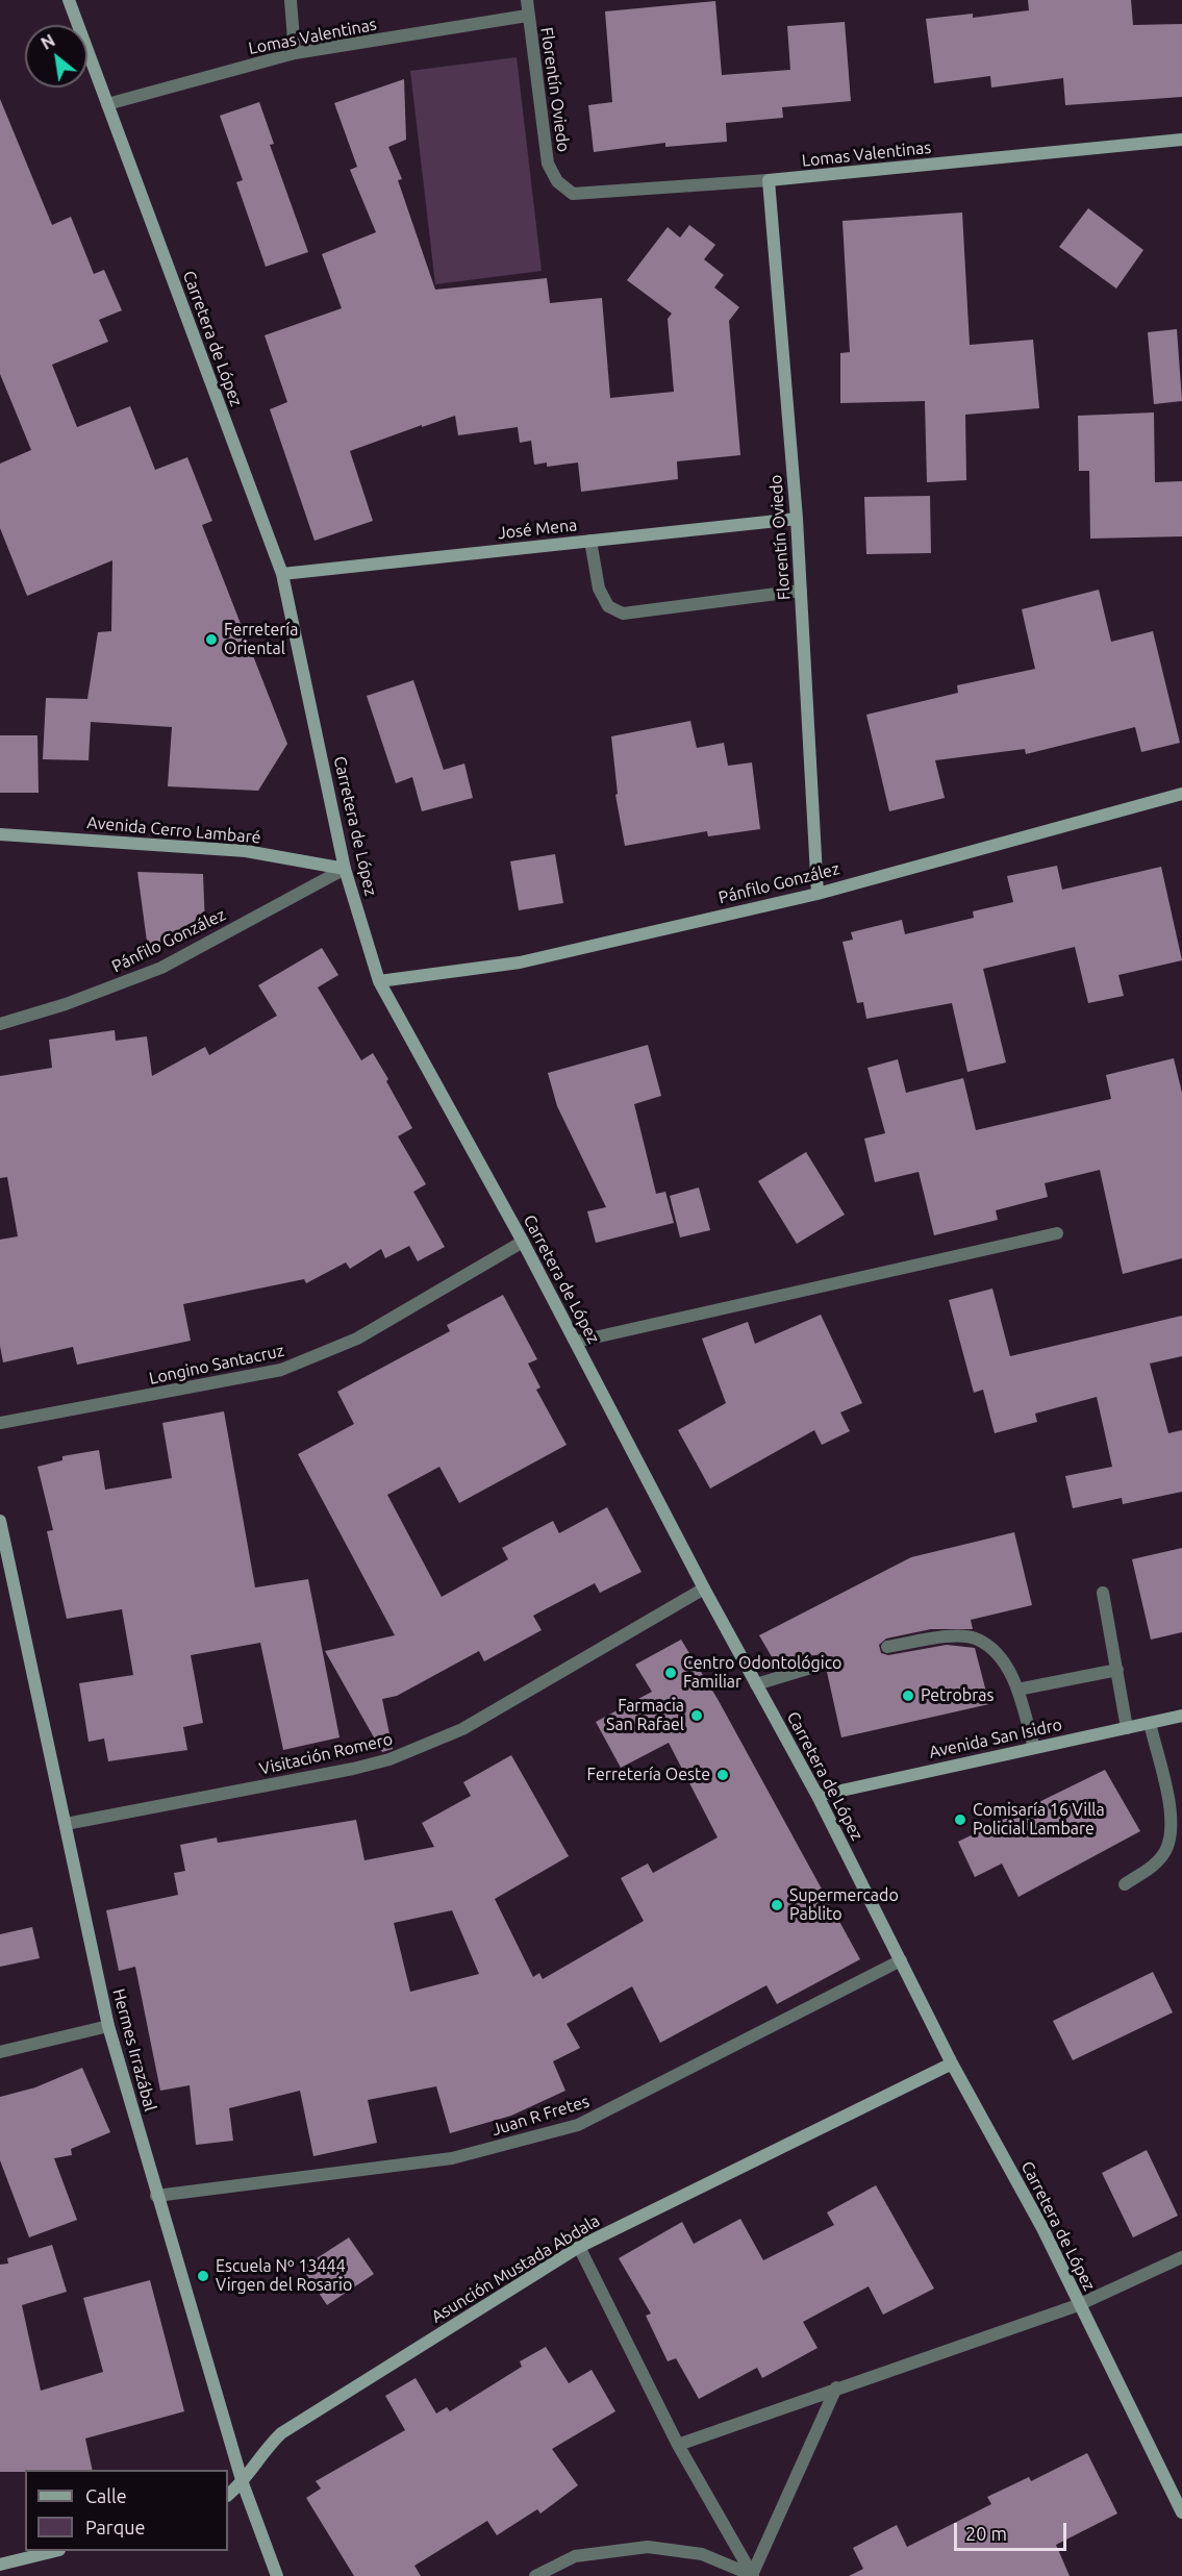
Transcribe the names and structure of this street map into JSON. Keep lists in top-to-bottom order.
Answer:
{
  "streets": {
    "street": [
      "Lomas Valentinas",
      "Florentín Oviedo",
      "Carretera de López",
      "José Mena",
      "Avenida Cerro Lambaré",
      "Pánfilo González",
      "Longino Santacruz",
      "Avenida San Isidro",
      "Visitación Romero",
      "Hermes Irrazábal",
      "Juan R Fretes",
      "Asunción Mustada Abdala"
    ]
  },
  "crossings": [
    ["Lomas Valentinas", "Florentín Oviedo"],
    ["Lomas Valentinas", "Carretera de López"],
    ["Florentín Oviedo", "José Mena"],
    ["Florentín Oviedo", "Pánfilo González"],
    ["Carretera de López", "José Mena"],
    ["Carretera de López", "Avenida Cerro Lambaré"],
    ["Carretera de López", "Pánfilo González"],
    ["Carretera de López", "Longino Santacruz"],
    ["Carretera de López", "Avenida San Isidro"],
    ["Carretera de López", "Visitación Romero"],
    ["Carretera de López", "Juan R Fretes"],
    ["Carretera de López", "Asunción Mustada Abdala"],
    ["Avenida Cerro Lambaré", "Pánfilo González"],
    ["Visitación Romero", "Hermes Irrazábal"],
    ["Hermes Irrazábal", "Juan R Fretes"],
    ["Hermes Irrazábal", "Asunción Mustada Abdala"]
  ],
  "places": [
    "Ferretería Oriental",
    "Centro Odontológico Familiar",
    "Petrobras",
    "Farmacia San Rafael",
    "Ferretería Oeste",
    "Comisaría 16 Villa Policial Lambare",
    "Supermercado Pablito",
    "Escuela Nº 13444 Virgen del Rosario"
  ],
  "legend": ["Calle", "Parque"],
  "scale_bar": "20 m",
  "north": "top left"
}
